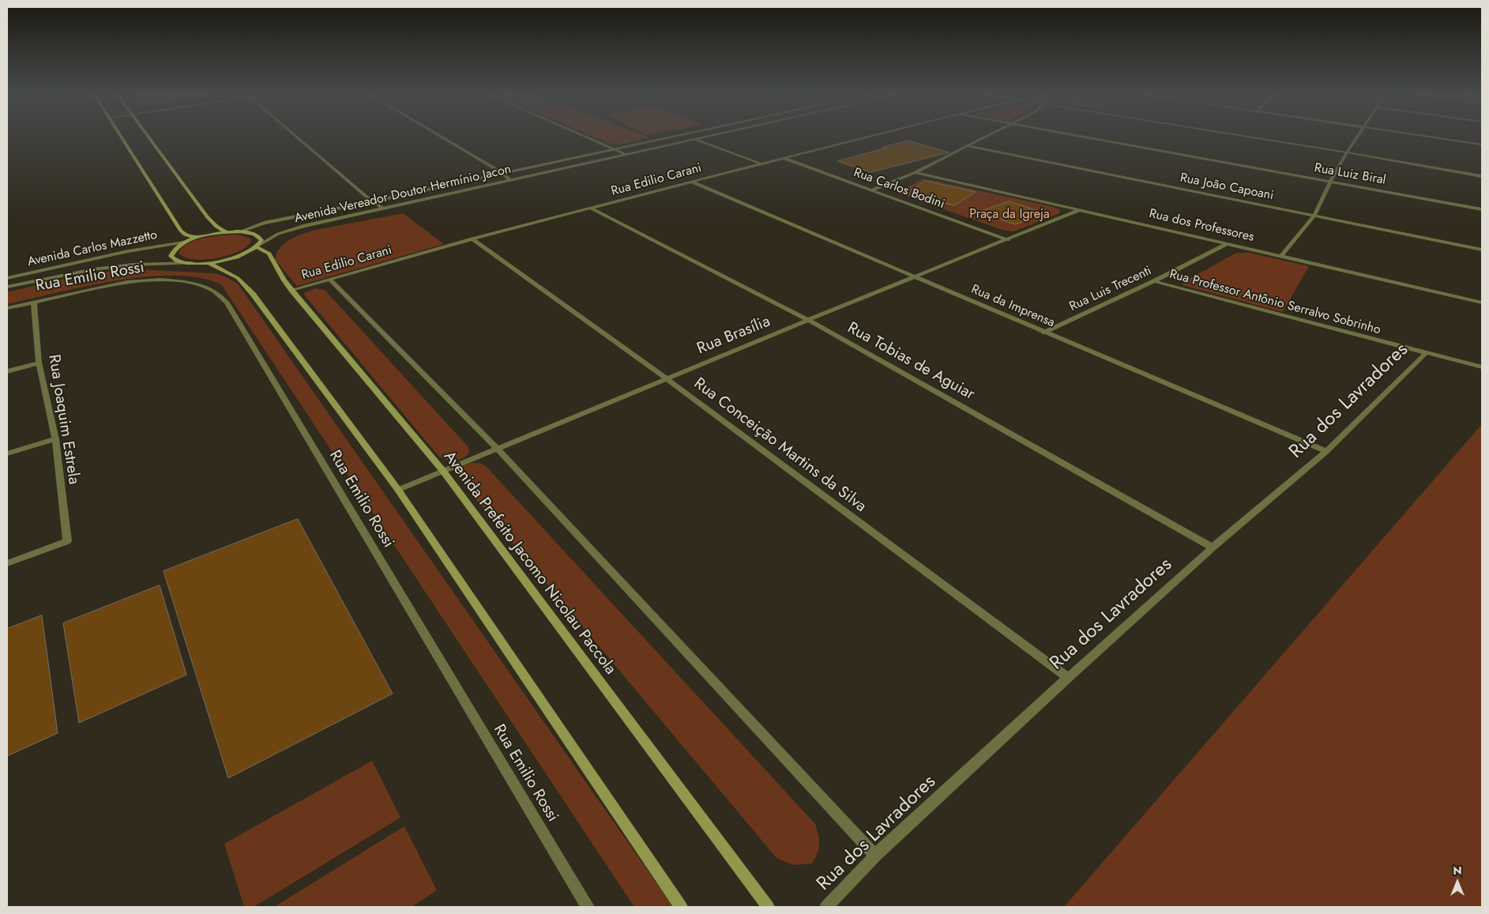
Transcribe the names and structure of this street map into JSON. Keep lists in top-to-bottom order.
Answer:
{
  "streets": {
    "main road": ["Avenida Prefeito Jacomo Nicolau Paccola"],
    "street": [
      "Rua Luiz Biral",
      "Rua Edilio Carani",
      "Rua João Capoani",
      "Rua Carlos Bodini",
      "Avenida Vereador Doutor Hermínio Jacon",
      "Rua dos Professores",
      "Avenida Carlos Mazzetto",
      "Rua Emilio Rossi",
      "Rua Luis Trecenti",
      "Rua Professor Antônio Serralvo Sobrinho",
      "Rua da Imprensa",
      "Rua Brasília",
      "Rua Tobias de Aguiar",
      "Rua dos Lavradores",
      "Rua Joaquim Estrela",
      "Rua Conceição Martins da Silva"
    ]
  },
  "crossings": [
    ["Rua Edilio Carani", "Rua Carlos Bodini"],
    ["Rua Edilio Carani", "Rua da Imprensa"],
    ["Rua Edilio Carani", "Rua Tobias de Aguiar"],
    ["Rua Edilio Carani", "Rua Conceição Martins da Silva"],
    ["Rua Edilio Carani", "Avenida Prefeito Jacomo Nicolau Paccola"],
    ["Rua Carlos Bodini", "Rua Brasília"],
    ["Avenida Vereador Doutor Hermínio Jacon", "Avenida Prefeito Jacomo Nicolau Paccola"],
    ["Rua dos Professores", "Rua Luis Trecenti"],
    ["Rua dos Professores", "Rua Brasília"],
    ["Rua Emilio Rossi", "Rua Joaquim Estrela"],
    ["Rua Luis Trecenti", "Rua Professor Antônio Serralvo Sobrinho"],
    ["Rua Luis Trecenti", "Rua da Imprensa"],
    ["Rua Professor Antônio Serralvo Sobrinho", "Rua dos Lavradores"],
    ["Rua da Imprensa", "Rua Brasília"],
    ["Rua da Imprensa", "Rua dos Lavradores"],
    ["Rua Brasília", "Rua Tobias de Aguiar"],
    ["Rua Brasília", "Rua Conceição Martins da Silva"],
    ["Rua Brasília", "Avenida Prefeito Jacomo Nicolau Paccola"],
    ["Rua Tobias de Aguiar", "Rua dos Lavradores"],
    ["Rua dos Lavradores", "Rua Conceição Martins da Silva"]
  ],
  "parks": ["Praça da Igreja"],
  "north": "top"
}
